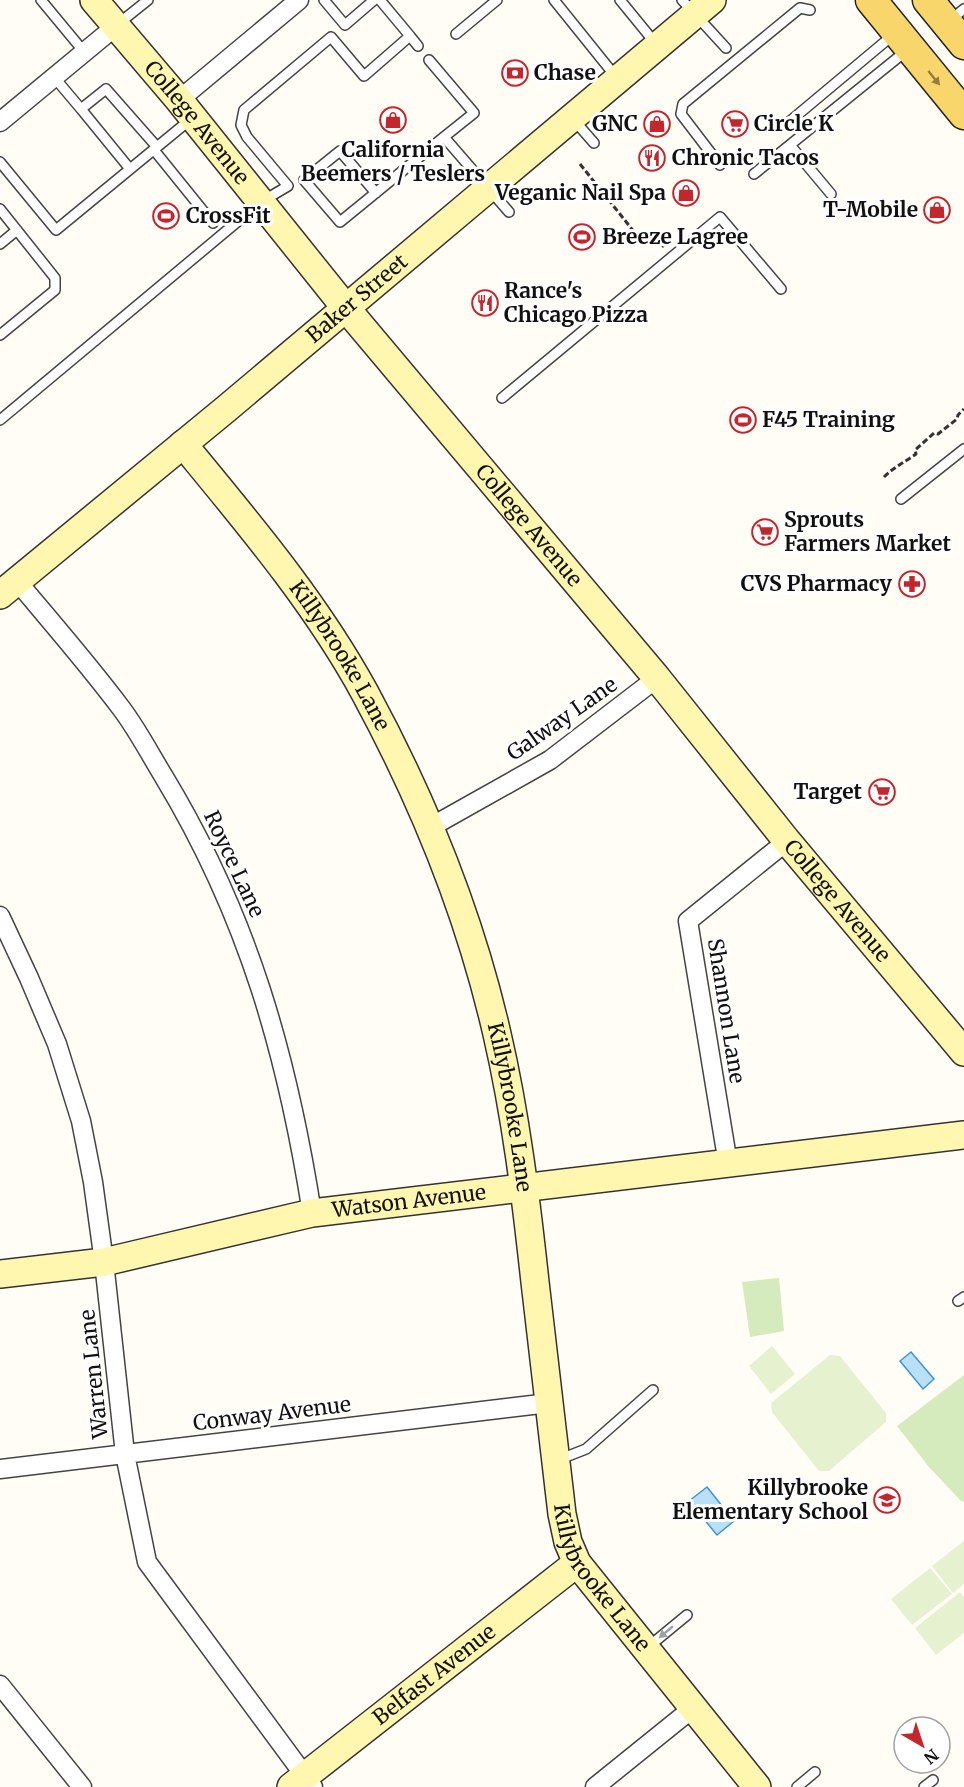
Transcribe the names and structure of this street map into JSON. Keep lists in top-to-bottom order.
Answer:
{
  "streets": {
    "street": [
      "College Avenue",
      "Baker Street",
      "Killybrooke Lane",
      "Galway Lane",
      "Royce Lane",
      "Shannon Lane",
      "Watson Avenue",
      "Warren Lane",
      "Conway Avenue",
      "Belfast Avenue"
    ]
  },
  "crossings": [
    ["College Avenue", "Baker Street"],
    ["College Avenue", "Galway Lane"],
    ["College Avenue", "Shannon Lane"],
    ["Baker Street", "Killybrooke Lane"],
    ["Baker Street", "Royce Lane"],
    ["Killybrooke Lane", "Galway Lane"],
    ["Killybrooke Lane", "Watson Avenue"],
    ["Killybrooke Lane", "Conway Avenue"],
    ["Killybrooke Lane", "Belfast Avenue"],
    ["Royce Lane", "Watson Avenue"],
    ["Shannon Lane", "Watson Avenue"],
    ["Watson Avenue", "Warren Lane"],
    ["Warren Lane", "Conway Avenue"],
    ["Warren Lane", "Belfast Avenue"]
  ],
  "places": {
    "bank": ["Chase"],
    "shop": [
      "California Beemers / Teslers",
      "GNC",
      "Veganic Nail Spa",
      "T-Mobile"
    ],
    "supermarket": ["Circle K", "Sprouts Farmers Market", "Target"],
    "restaurant": ["Chronic Tacos", "Rance's Chicago Pizza"],
    "sports": ["CrossFit", "Breeze Lagree", "F45 Training"],
    "pharmacy": ["CVS Pharmacy"],
    "school or university": ["Killybrooke Elementary School"]
  },
  "north": "bottom right"
}
